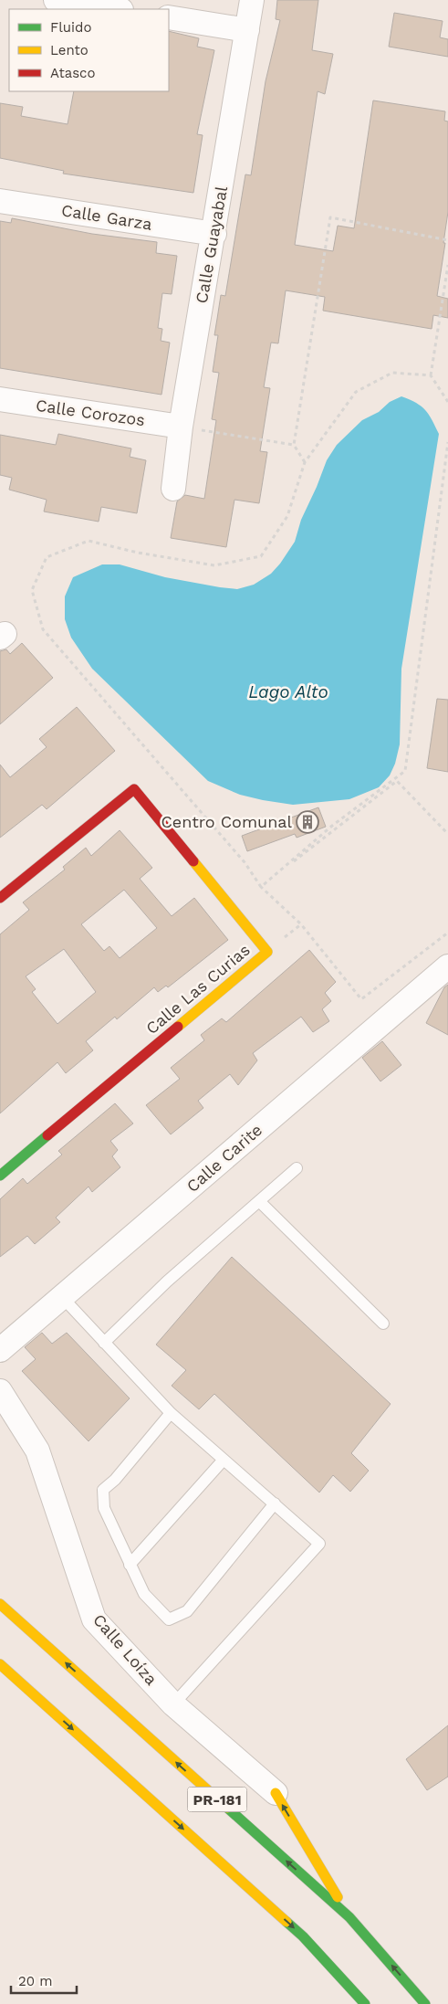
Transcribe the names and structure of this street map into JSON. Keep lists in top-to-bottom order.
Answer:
{
  "streets": {
    "main road": ["Calle Las Curias", "PR-181"],
    "street": [
      "Calle Garza",
      "Calle Guayabal",
      "Calle Corozos",
      "Calle Carite",
      "Calle Loíza"
    ]
  },
  "crossings": [
    ["Calle Garza", "Calle Guayabal"],
    ["Calle Guayabal", "Calle Corozos"]
  ],
  "water": ["Lago Alto"],
  "places": {
    "building": ["Centro Comunal"]
  },
  "legend": ["Fluido", "Lento", "Atasco"],
  "scale_bar": "20 m"
}
